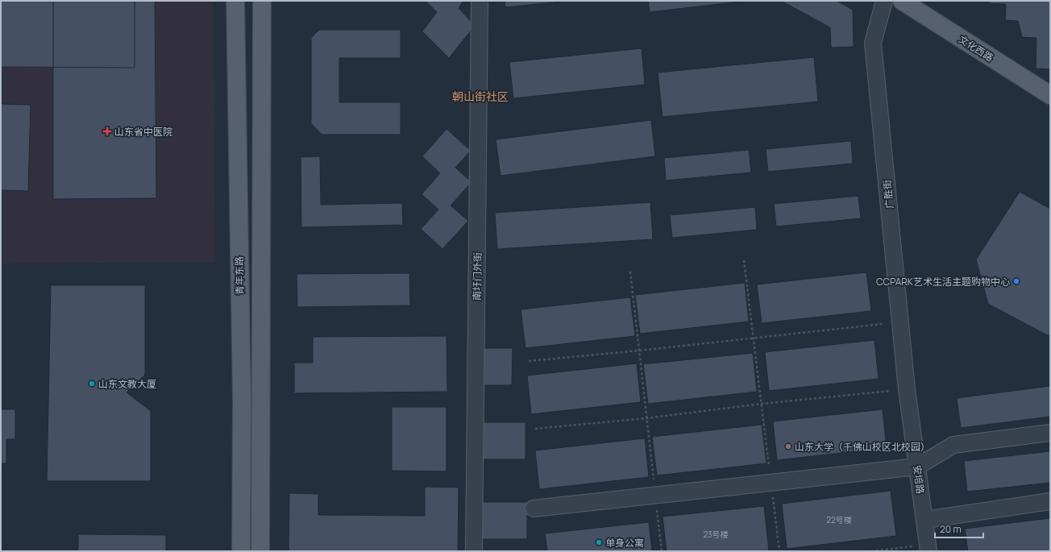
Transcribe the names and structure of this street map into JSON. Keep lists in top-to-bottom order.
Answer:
{
  "streets": {
    "main road": ["文化西路", "青年东路"],
    "street": ["广胜街", "南圩门外街", "安培路"]
  },
  "crossings": [
    ["广胜街", "安培路"]
  ],
  "districts": ["朝山街社区"],
  "places": {
    "health": ["山东省中医院"],
    "other": [
      "CCPARK艺术生活主题购物中心",
      "山东文教大厦",
      "山东大学（千佛山校区北校园）",
      "单身公寓"
    ]
  },
  "house_numbers": ["22号楼", "23号楼"],
  "scale_bar": "20 m"
}
